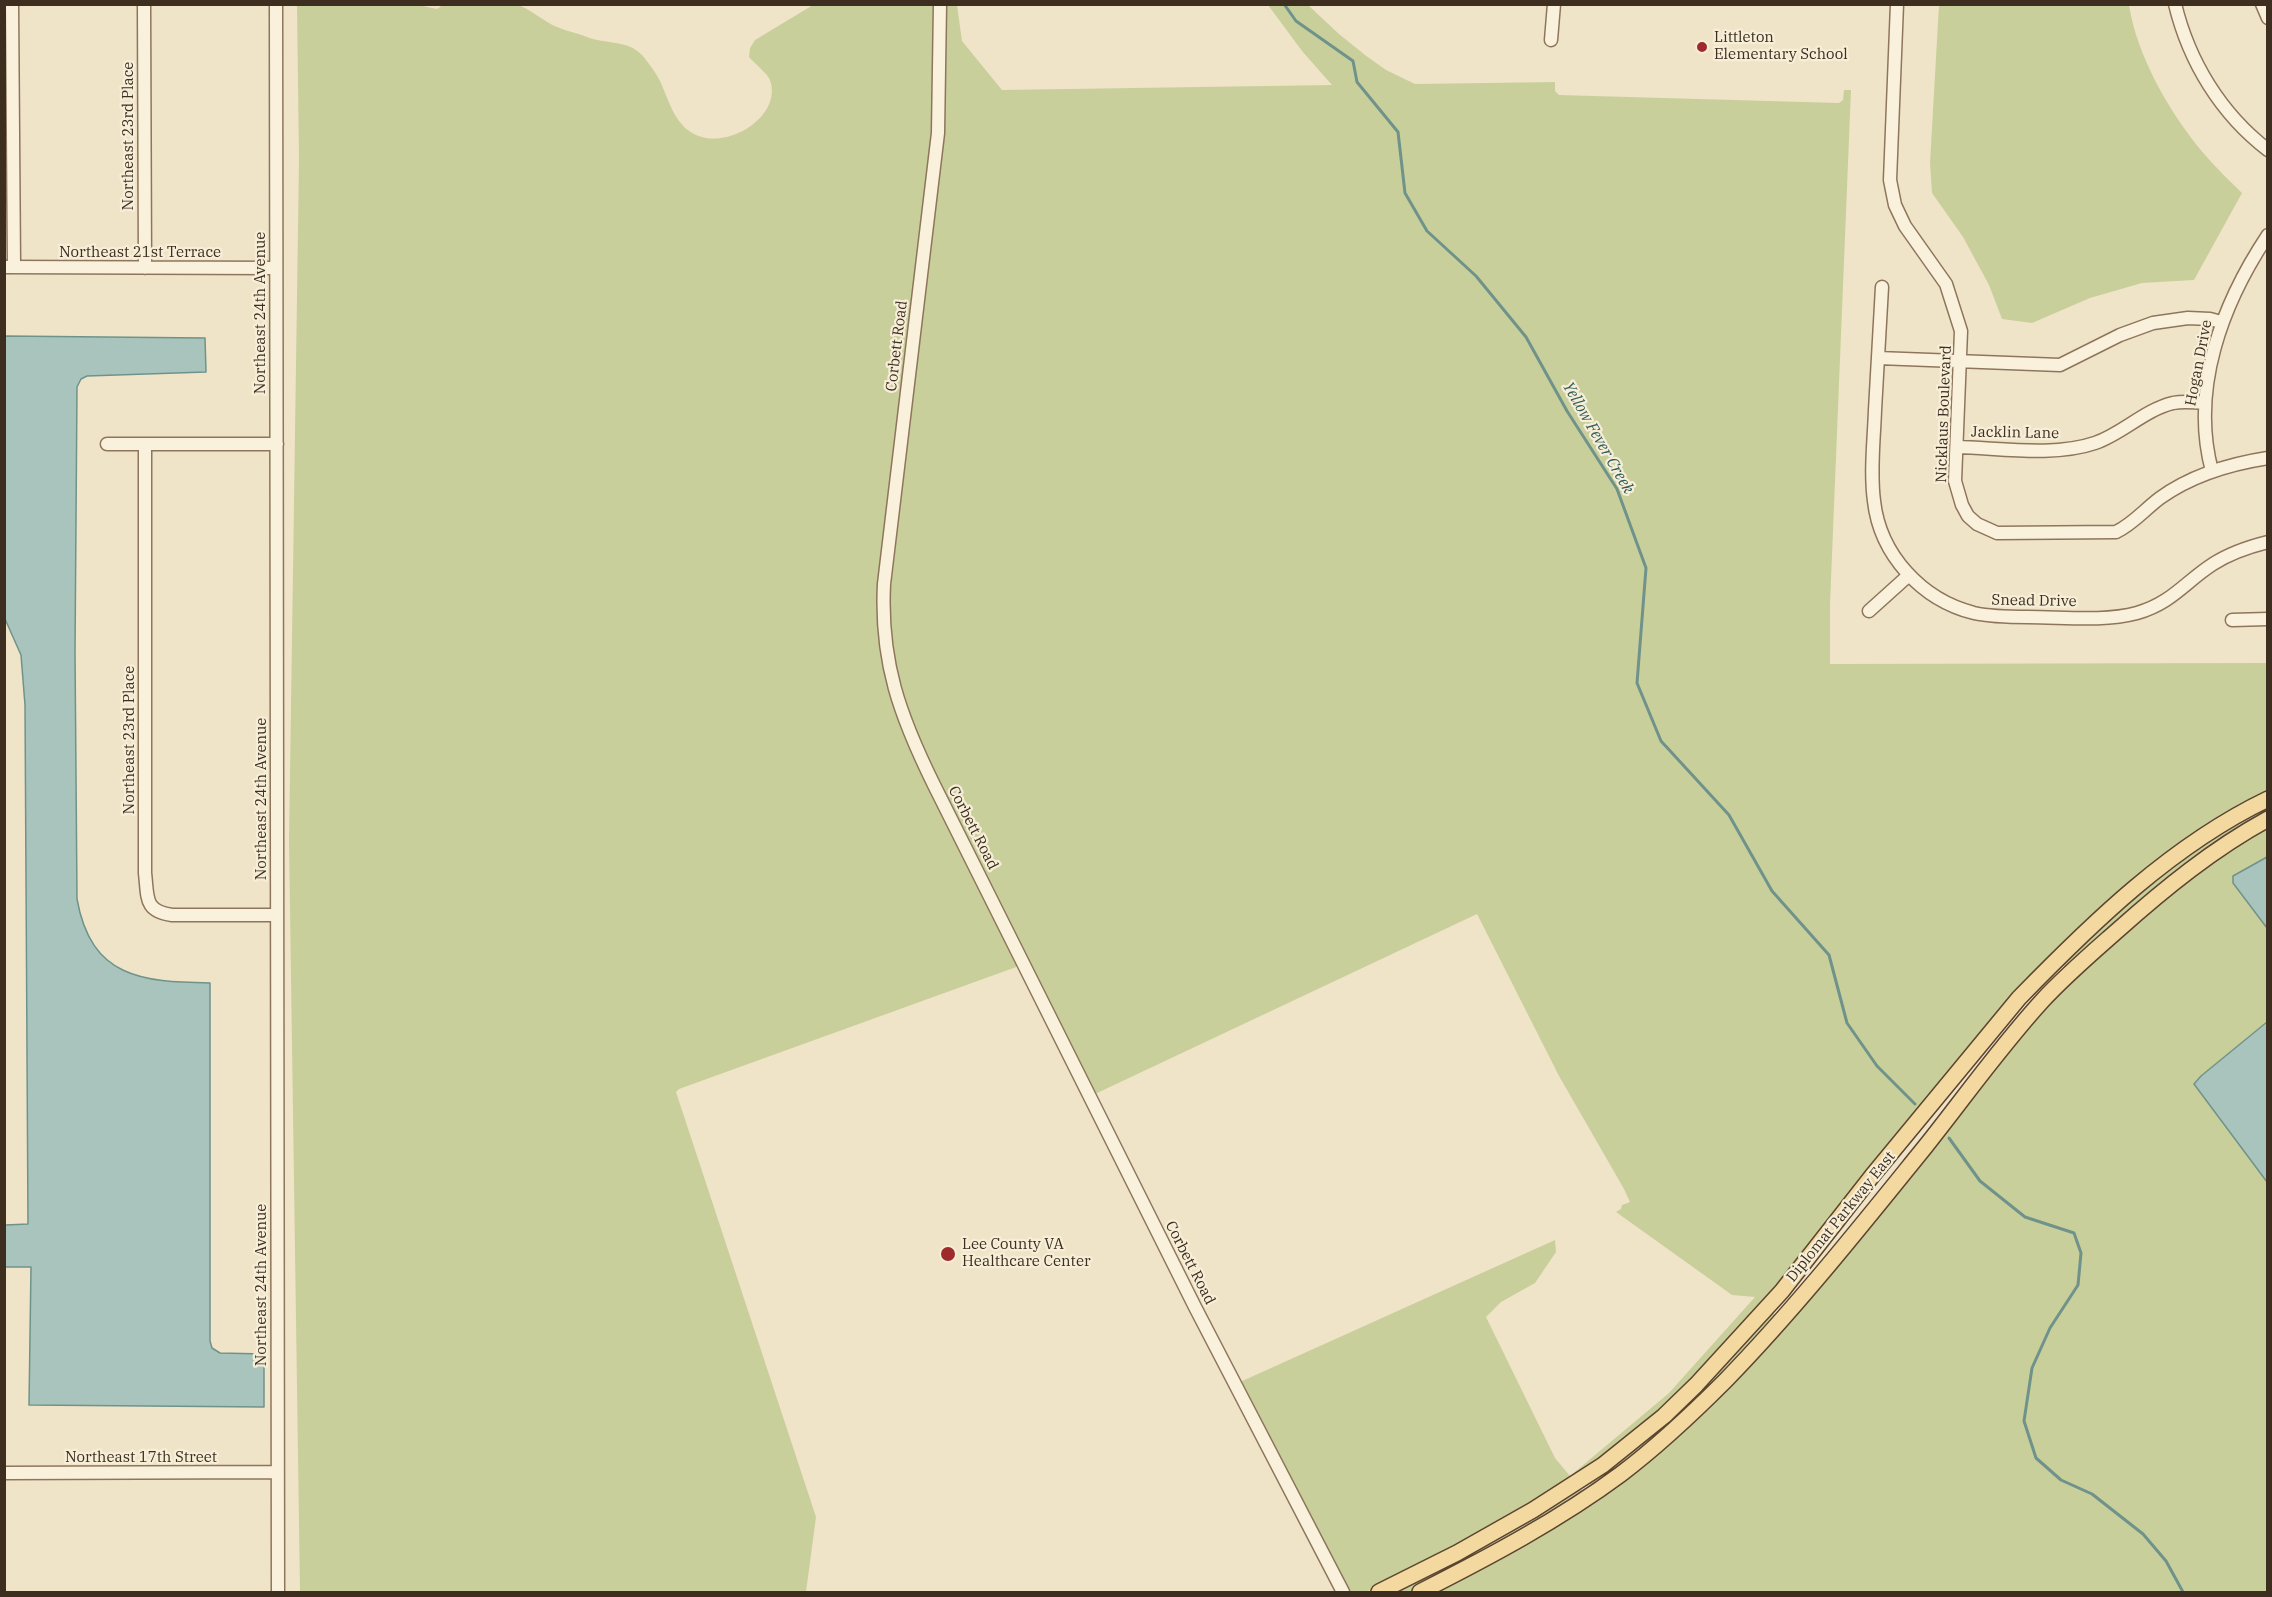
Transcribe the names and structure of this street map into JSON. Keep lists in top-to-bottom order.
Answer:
{
  "streets": {
    "main road": ["Diplomat Parkway East"],
    "street": [
      "Northeast 23rd Place",
      "Northeast 21st Terrace",
      "Northeast 24th Avenue",
      "Corbett Road",
      "Hogan Drive",
      "Nicklaus Boulevard",
      "Jacklin Lane",
      "Snead Drive",
      "Northeast 17th Street"
    ]
  },
  "crossings": [
    ["Northeast 23rd Place", "Northeast 21st Terrace"],
    ["Northeast 23rd Place", "Northeast 24th Avenue"],
    ["Northeast 21st Terrace", "Northeast 24th Avenue"],
    ["Northeast 24th Avenue", "Northeast 17th Street"],
    ["Hogan Drive", "Nicklaus Boulevard"],
    ["Hogan Drive", "Jacklin Lane"],
    ["Nicklaus Boulevard", "Jacklin Lane"]
  ],
  "water": ["Yellow Fever Creek"],
  "places": ["Littleton Elementary School", "Lee County VA Healthcare Center"]
}
